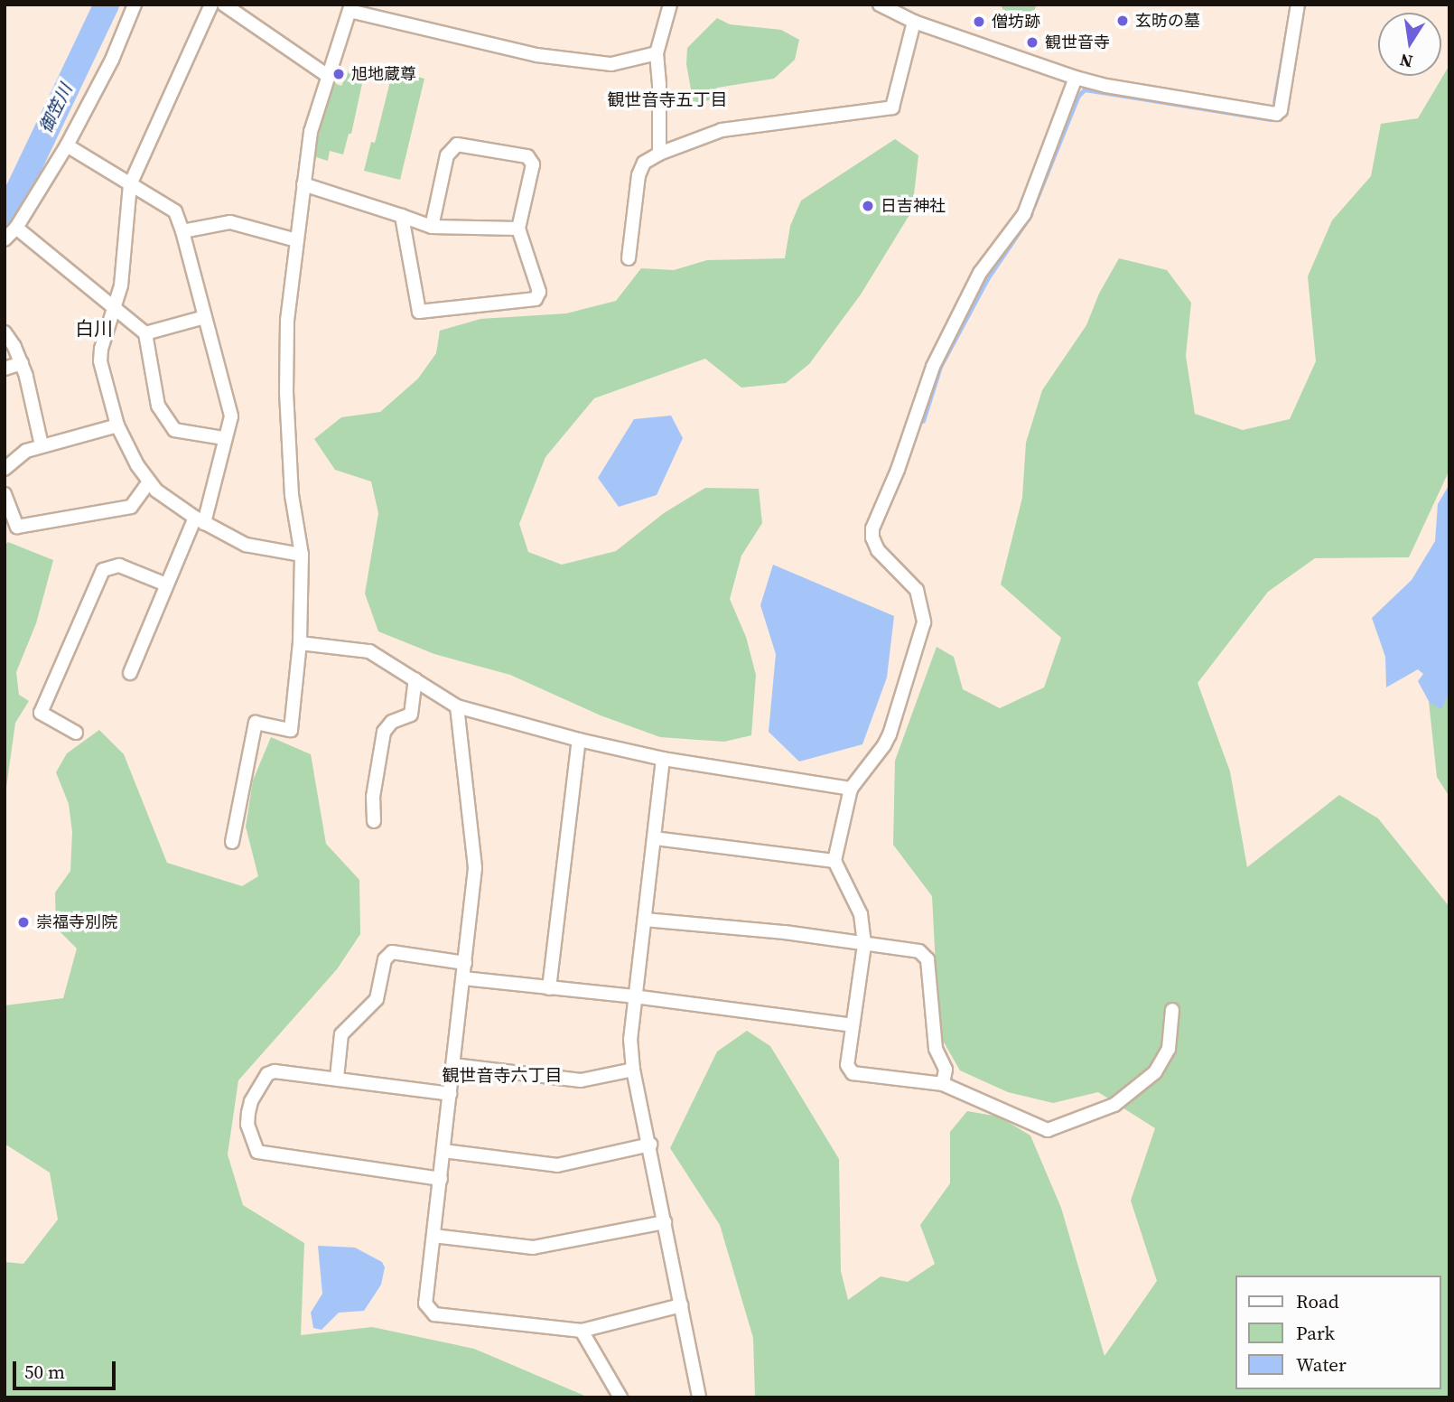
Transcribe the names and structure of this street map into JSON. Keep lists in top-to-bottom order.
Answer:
{
  "districts": ["観世音寺五丁目", "白川", "観世音寺六丁目"],
  "water": ["御笠川"],
  "places": [
    "玄昉の墓",
    "僧坊跡",
    "観世音寺",
    "旭地蔵尊",
    "日吉神社",
    "崇福寺別院"
  ],
  "legend": ["Road", "Park", "Water"],
  "scale_bar": "50 m",
  "north": "bottom"
}
